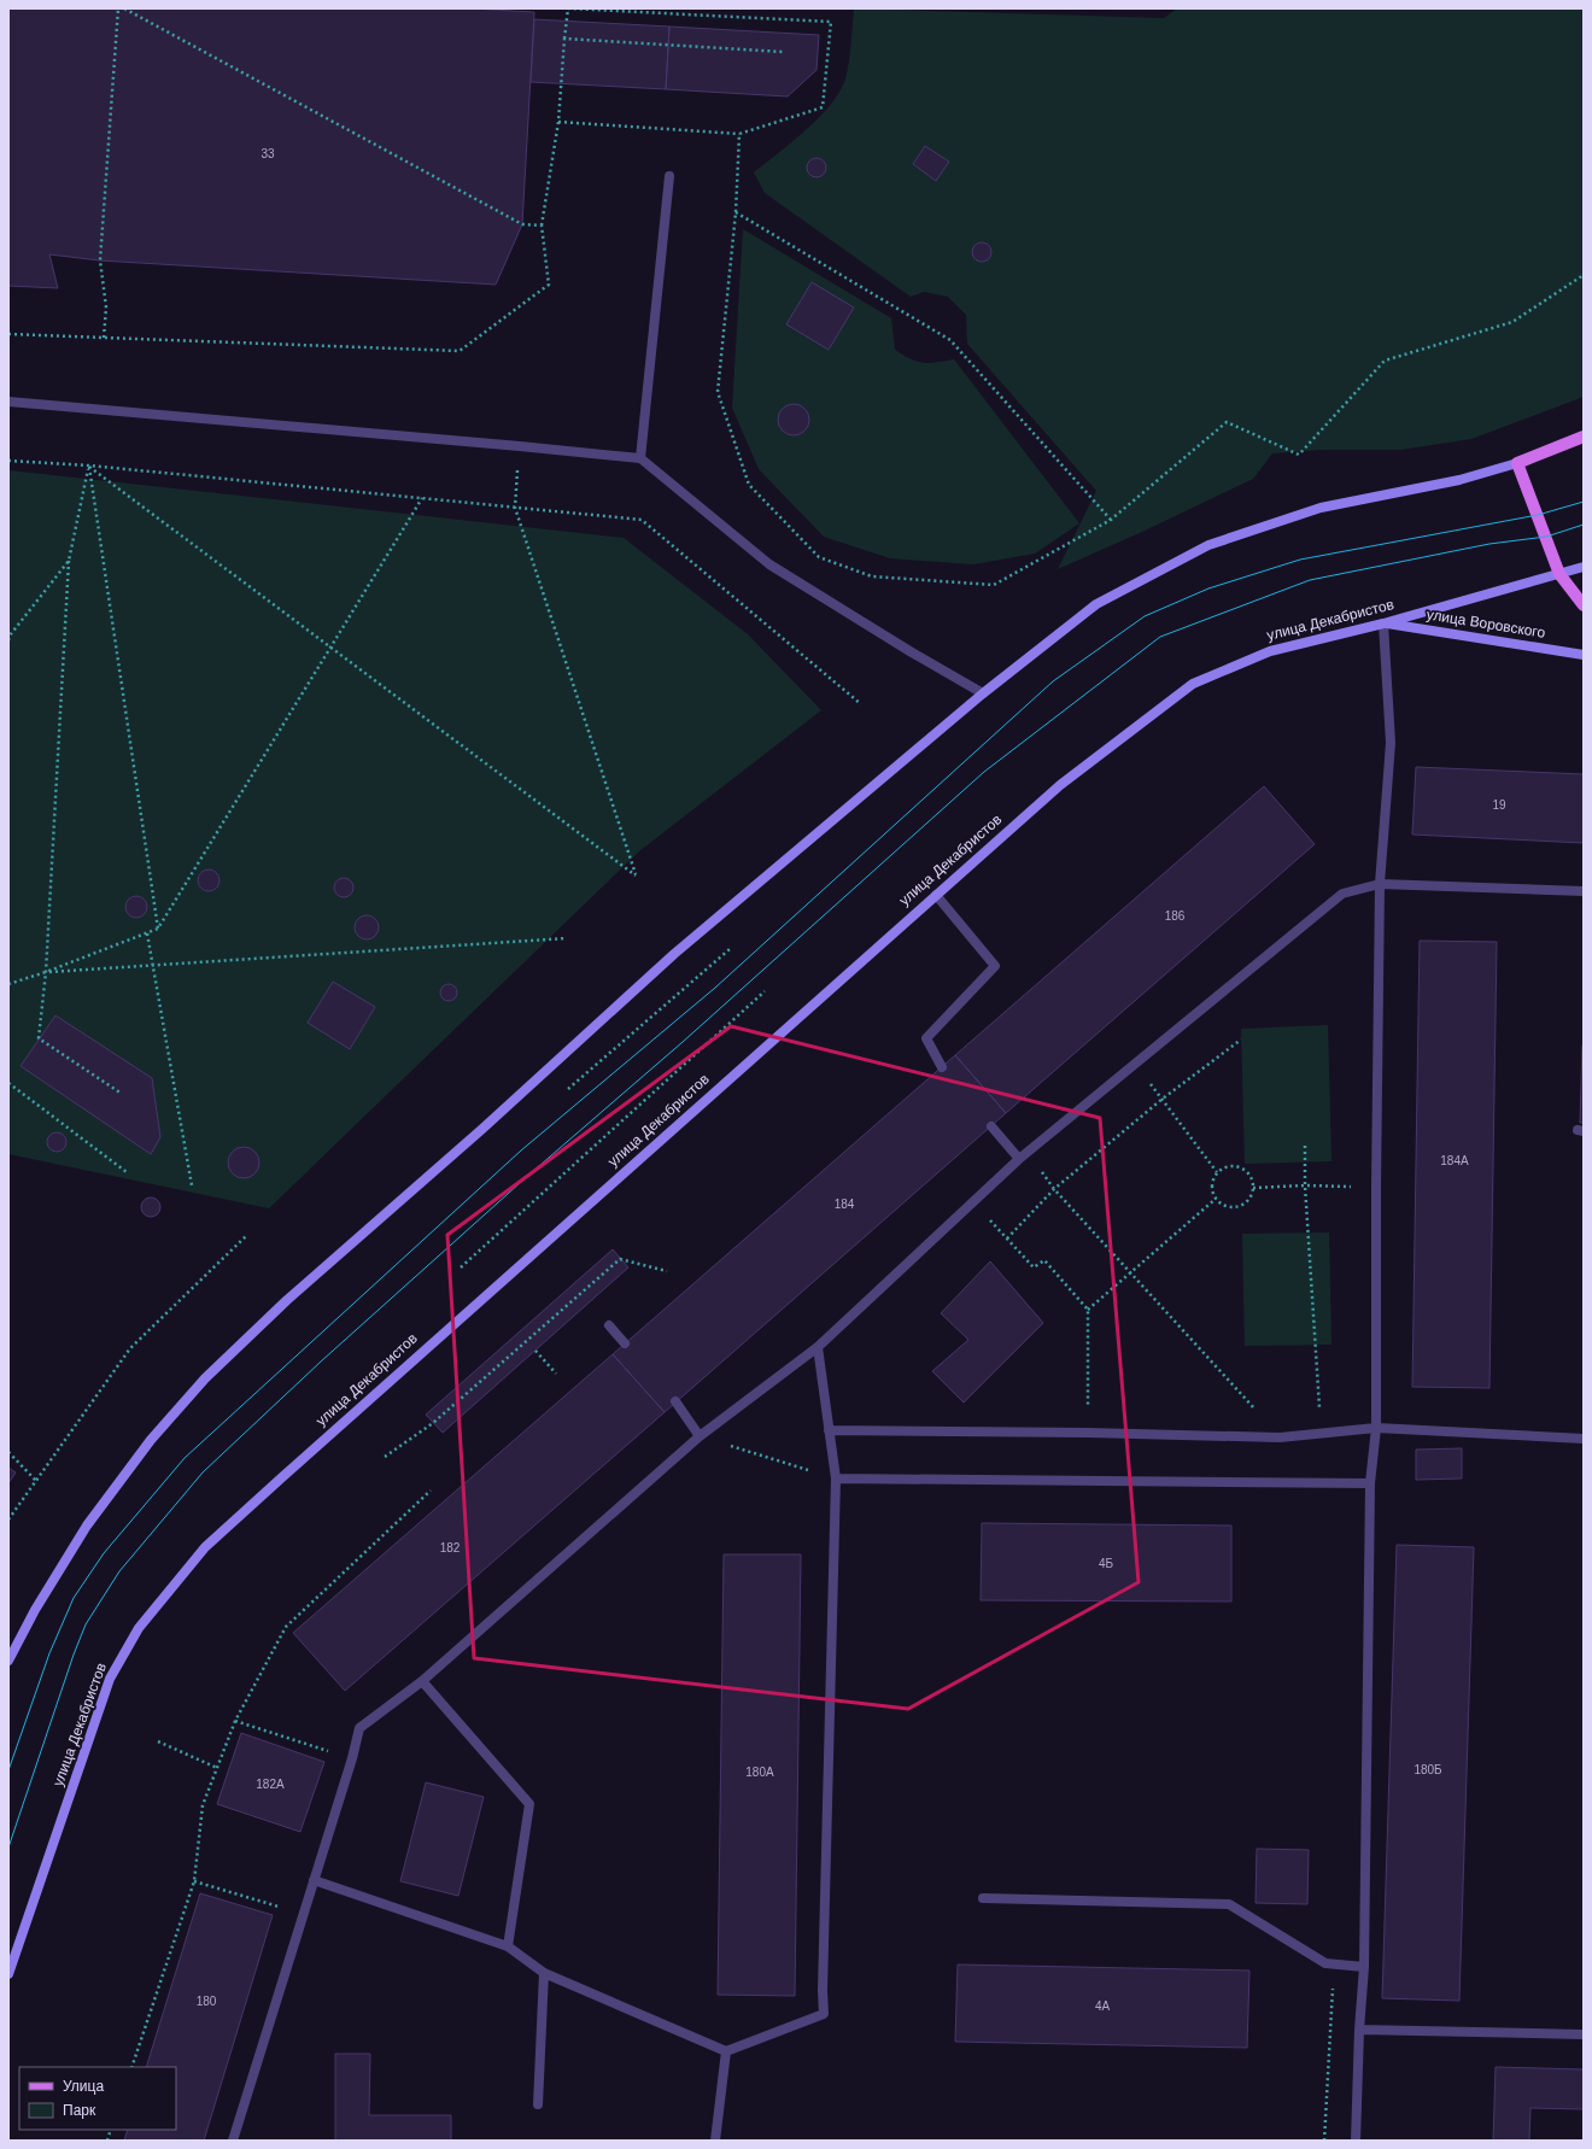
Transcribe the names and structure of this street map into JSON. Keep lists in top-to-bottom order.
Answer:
{
  "streets": {
    "main road": ["улица Декабристов", "улица Воровского"]
  },
  "crossings": [
    ["улица Декабристов", "улица Воровского"]
  ],
  "house_numbers": [
    "33",
    "19",
    "186",
    "184А",
    "184",
    "182",
    "4Б",
    "180Б",
    "180А",
    "182А",
    "180",
    "4А"
  ],
  "legend": ["Улица", "Парк"]
}
